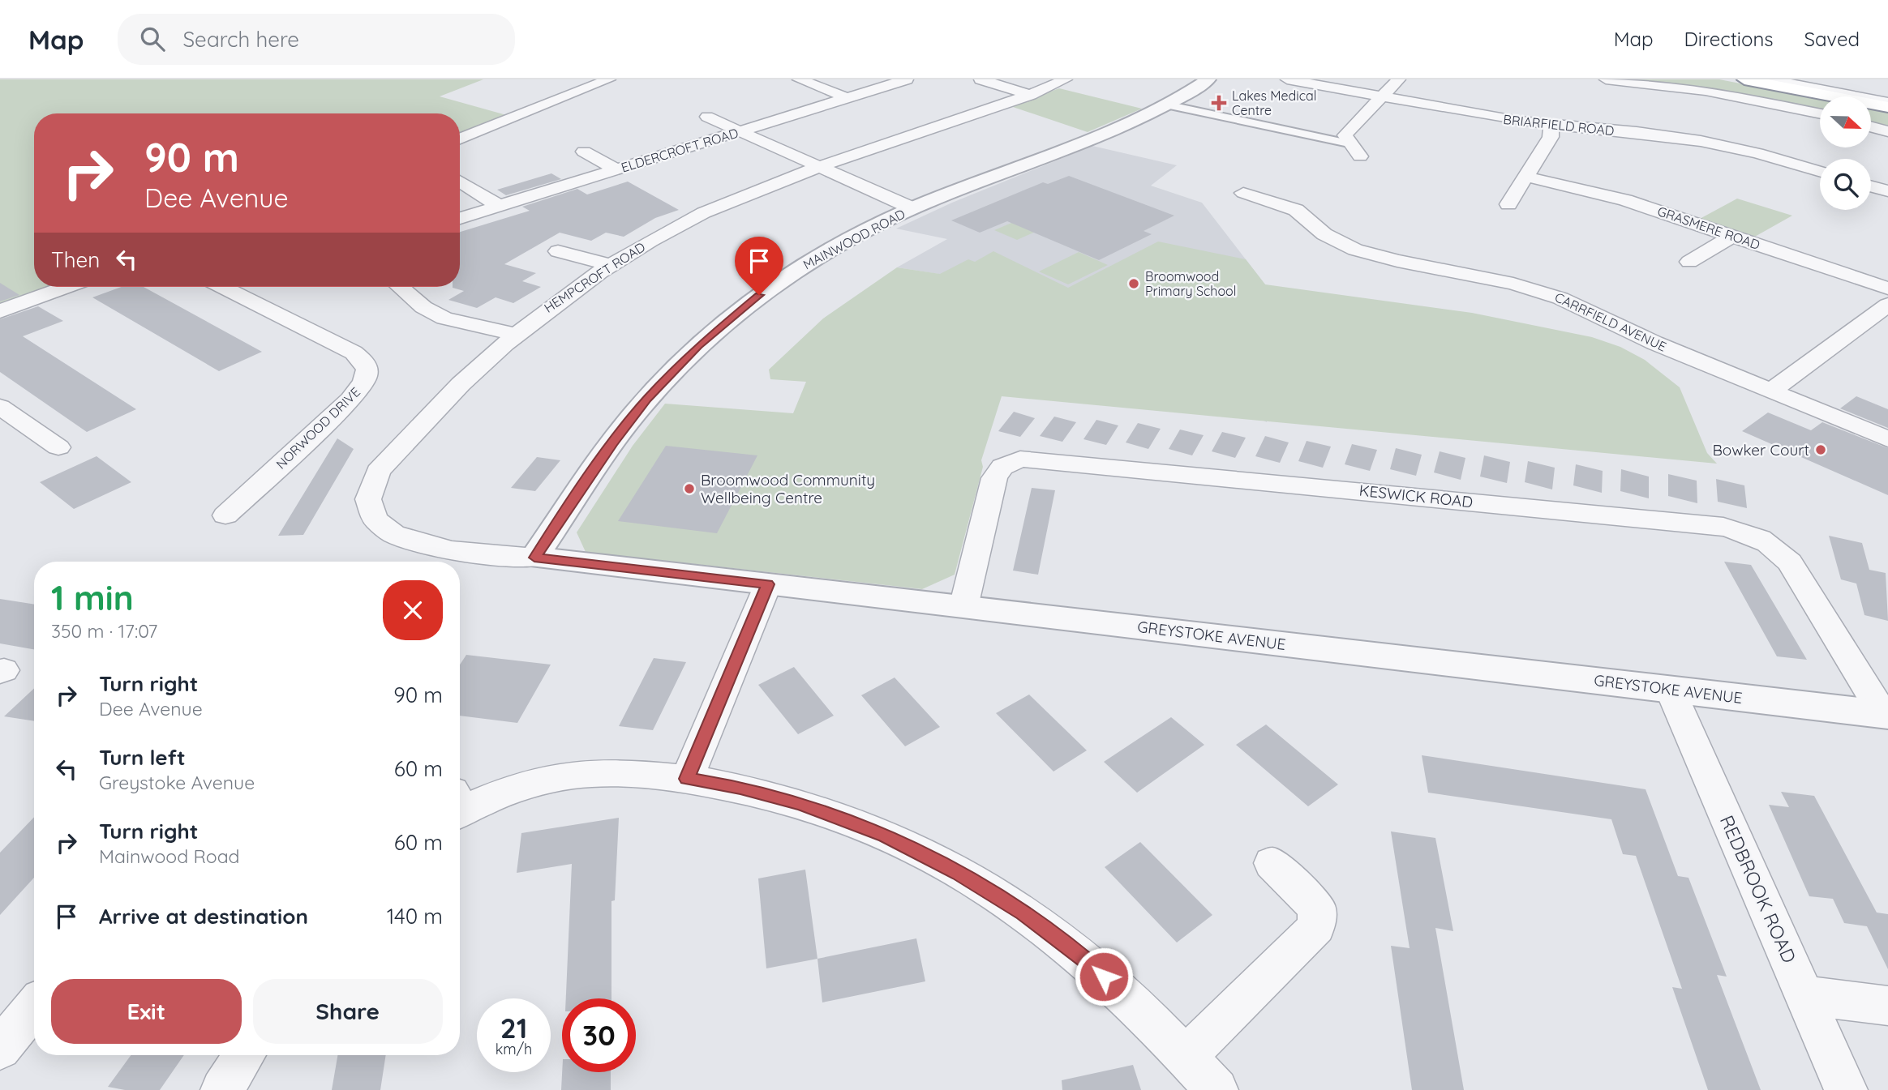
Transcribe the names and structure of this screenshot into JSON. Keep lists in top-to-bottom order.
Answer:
{
  "streets": {
    "street": [
      "BRIARFIELD ROAD",
      "ELDERCROFT ROAD",
      "GRASMERE ROAD",
      "MAINWOOD ROAD",
      "HEMPCROFT ROAD",
      "CARRFIELD AVENUE",
      "NORWOOD DRIVE",
      "KESWICK ROAD",
      "GREYSTOKE AVENUE",
      "REDBROOK ROAD"
    ]
  },
  "crossings": [
    ["MAINWOOD ROAD", "HEMPCROFT ROAD"],
    ["MAINWOOD ROAD", "GREYSTOKE AVENUE"],
    ["HEMPCROFT ROAD", "GREYSTOKE AVENUE"],
    ["KESWICK ROAD", "GREYSTOKE AVENUE"],
    ["GREYSTOKE AVENUE", "REDBROOK ROAD"]
  ],
  "places": {
    "health": ["Lakes Medical Centre"],
    "other": ["Broomwood Primary School", "Bowker Court", "Broomwood Community Wellbeing Centre"]
  },
  "north": "right",
  "page": {
    "header": "Map",
    "search": "Search here",
    "nav": ["Map", "Directions", "Saved"],
    "turn": ["90 m", "Dee Avenue"],
    "then": "Then",
    "heading": ["1 min", "350 m · 17:07"],
    "list": [
      {
        "name": "Turn right",
        "note": "Dee Avenue",
        "value": "90 m"
      },
      {
        "name": "Turn left",
        "note": "Greystoke Avenue",
        "value": "60 m"
      },
      {
        "name": "Turn right",
        "note": "Mainwood Road",
        "value": "60 m"
      },
      {
        "name": "Arrive at destination",
        "value": "140 m"
      }
    ],
    "buttons": ["Exit", "Share"],
    "speed": "21 km/h",
    "limit": "30"
  }
}
